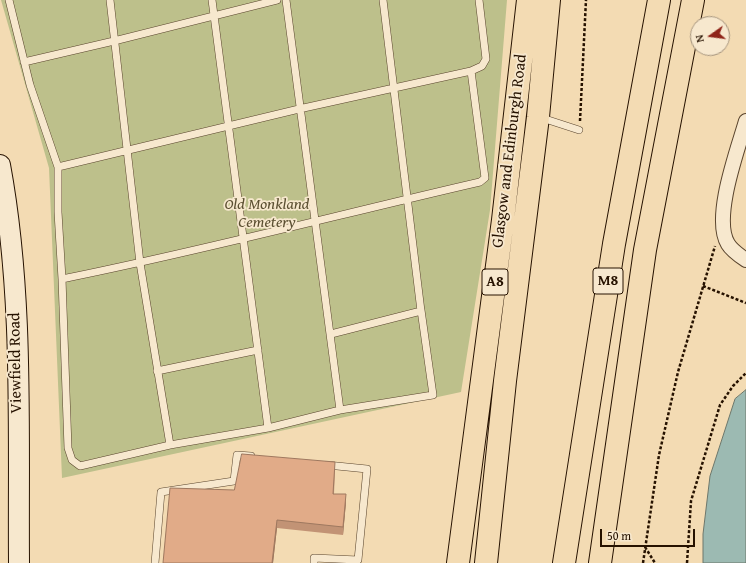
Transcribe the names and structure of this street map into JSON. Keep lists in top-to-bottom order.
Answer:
{
  "streets": {
    "highway": ["Glasgow and Edinburgh Road", "M8", "A8"],
    "street": ["Viewfield Road"]
  },
  "parks": ["Old Monkland Cemetery"],
  "scale_bar": "50 m",
  "north": "left"
}
